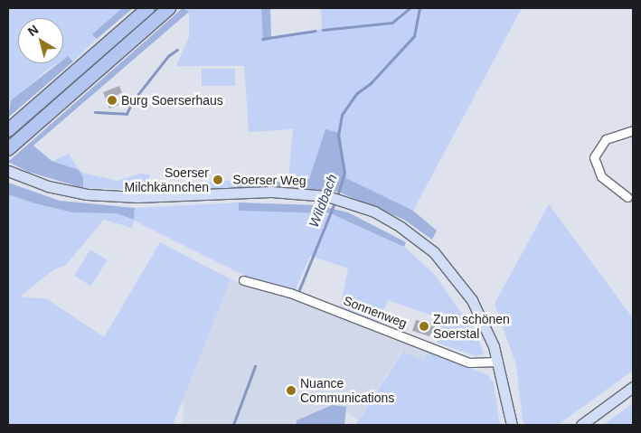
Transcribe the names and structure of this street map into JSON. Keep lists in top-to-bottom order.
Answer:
{
  "streets": {
    "main road": ["Soerser Weg"],
    "street": ["Sonnenweg"]
  },
  "crossings": [
    ["Soerser Weg", "Sonnenweg"]
  ],
  "water": ["Wildbach"],
  "places": [
    "Burg Soerserhaus",
    "Soerser Milchkännchen",
    "Zum schönen Soerstal",
    "Nuance Communications"
  ],
  "north": "top left"
}
